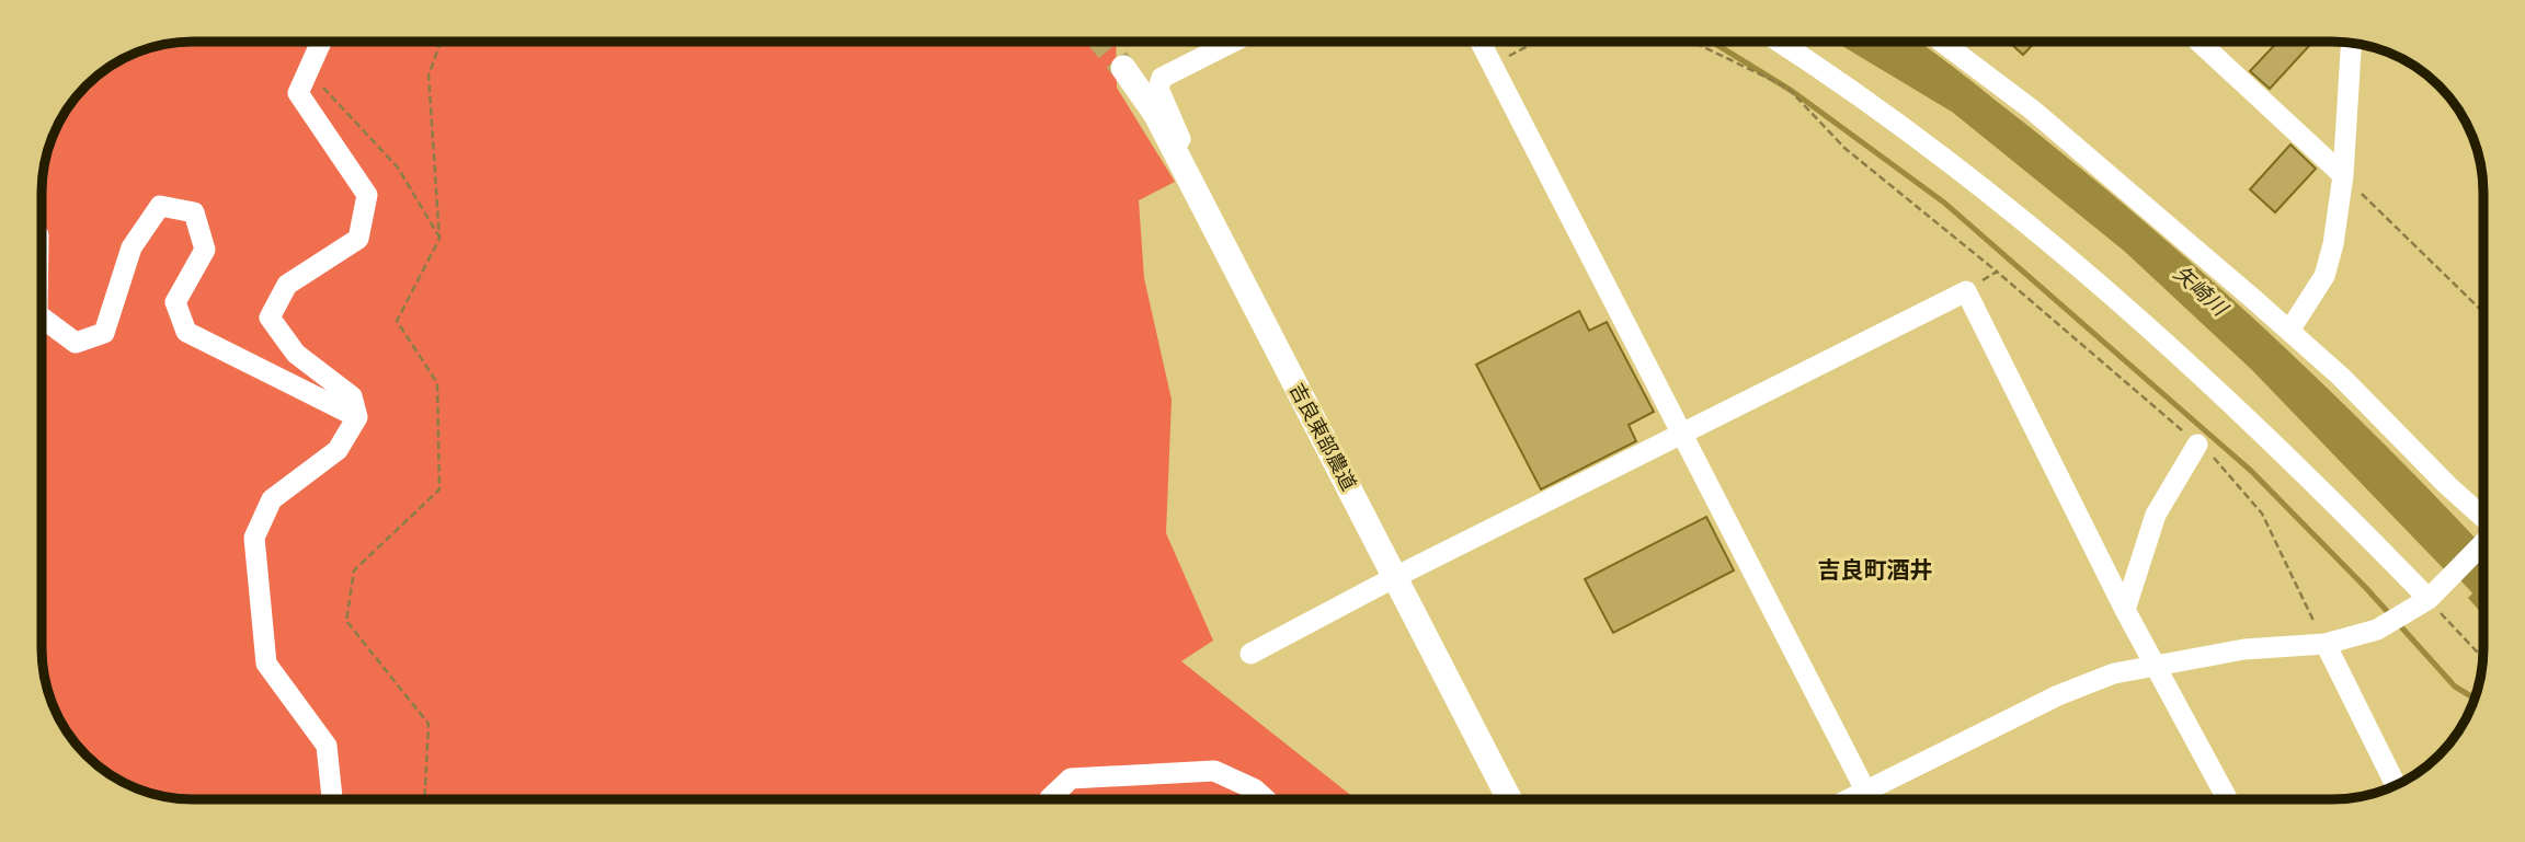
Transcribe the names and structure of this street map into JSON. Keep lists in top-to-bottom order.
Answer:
{
  "streets": {
    "street": ["吉良東部農道"]
  },
  "districts": ["吉良町酒井"],
  "water": ["矢崎川"]
}
